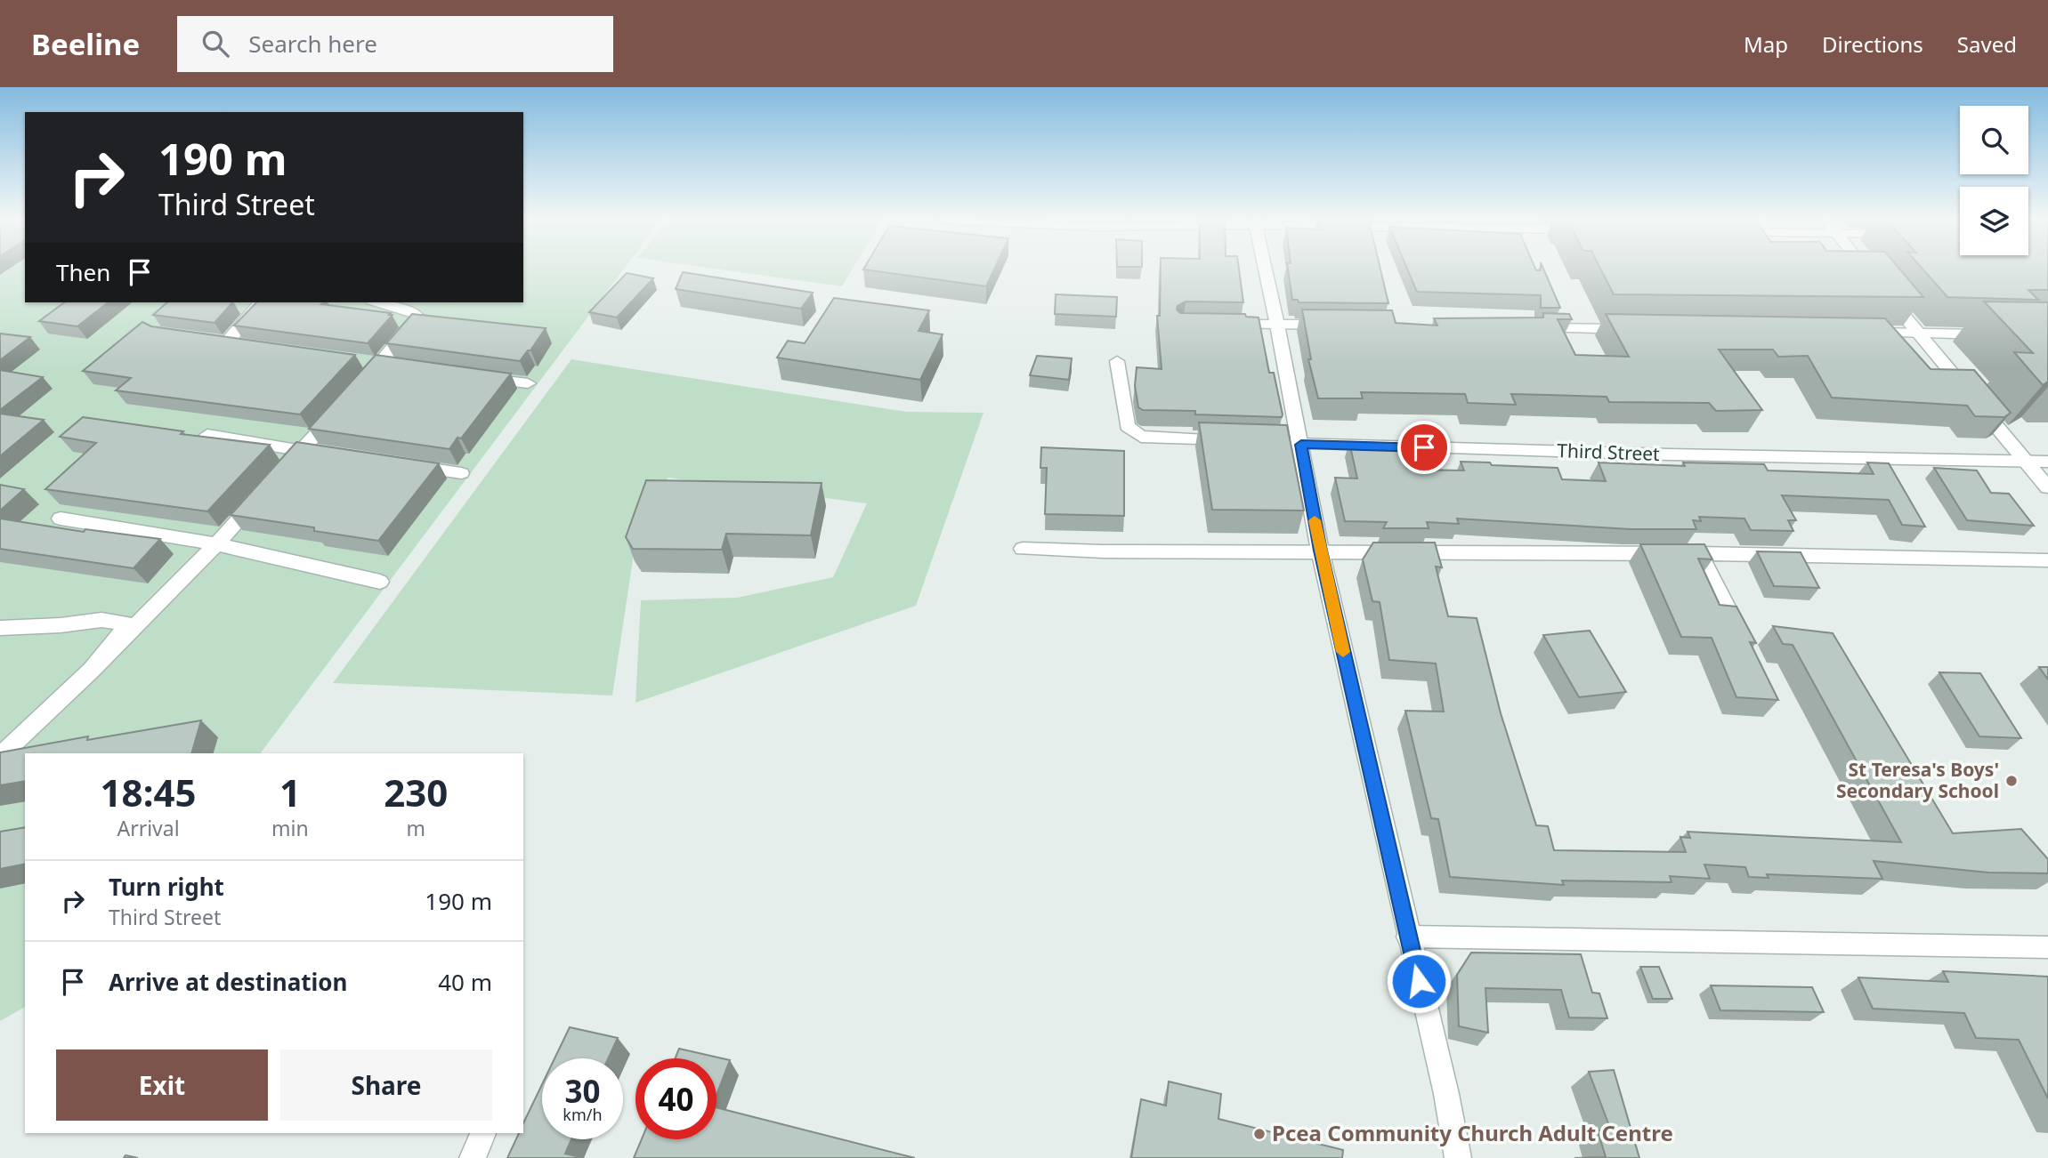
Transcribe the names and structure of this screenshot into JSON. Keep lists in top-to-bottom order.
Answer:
{
  "streets": {
    "street": ["Third Street"]
  },
  "places": ["St Teresa's Boys' Secondary School", "Pcea Community Church Adult Centre"],
  "page": {
    "header": "Beeline",
    "search": "Search here",
    "nav": ["Map", "Directions", "Saved"],
    "turn": ["190 m", "Third Street"],
    "then": "Then",
    "eta": [
      "18:45",
      "Arrival",
      "1",
      "min",
      "230",
      "m"
    ],
    "list": [
      {
        "name": "Turn right",
        "note": "Third Street",
        "value": "190 m"
      },
      {
        "name": "Arrive at destination",
        "value": "40 m"
      }
    ],
    "buttons": ["Exit", "Share"],
    "speed": "30 km/h",
    "limit": "40"
  }
}
